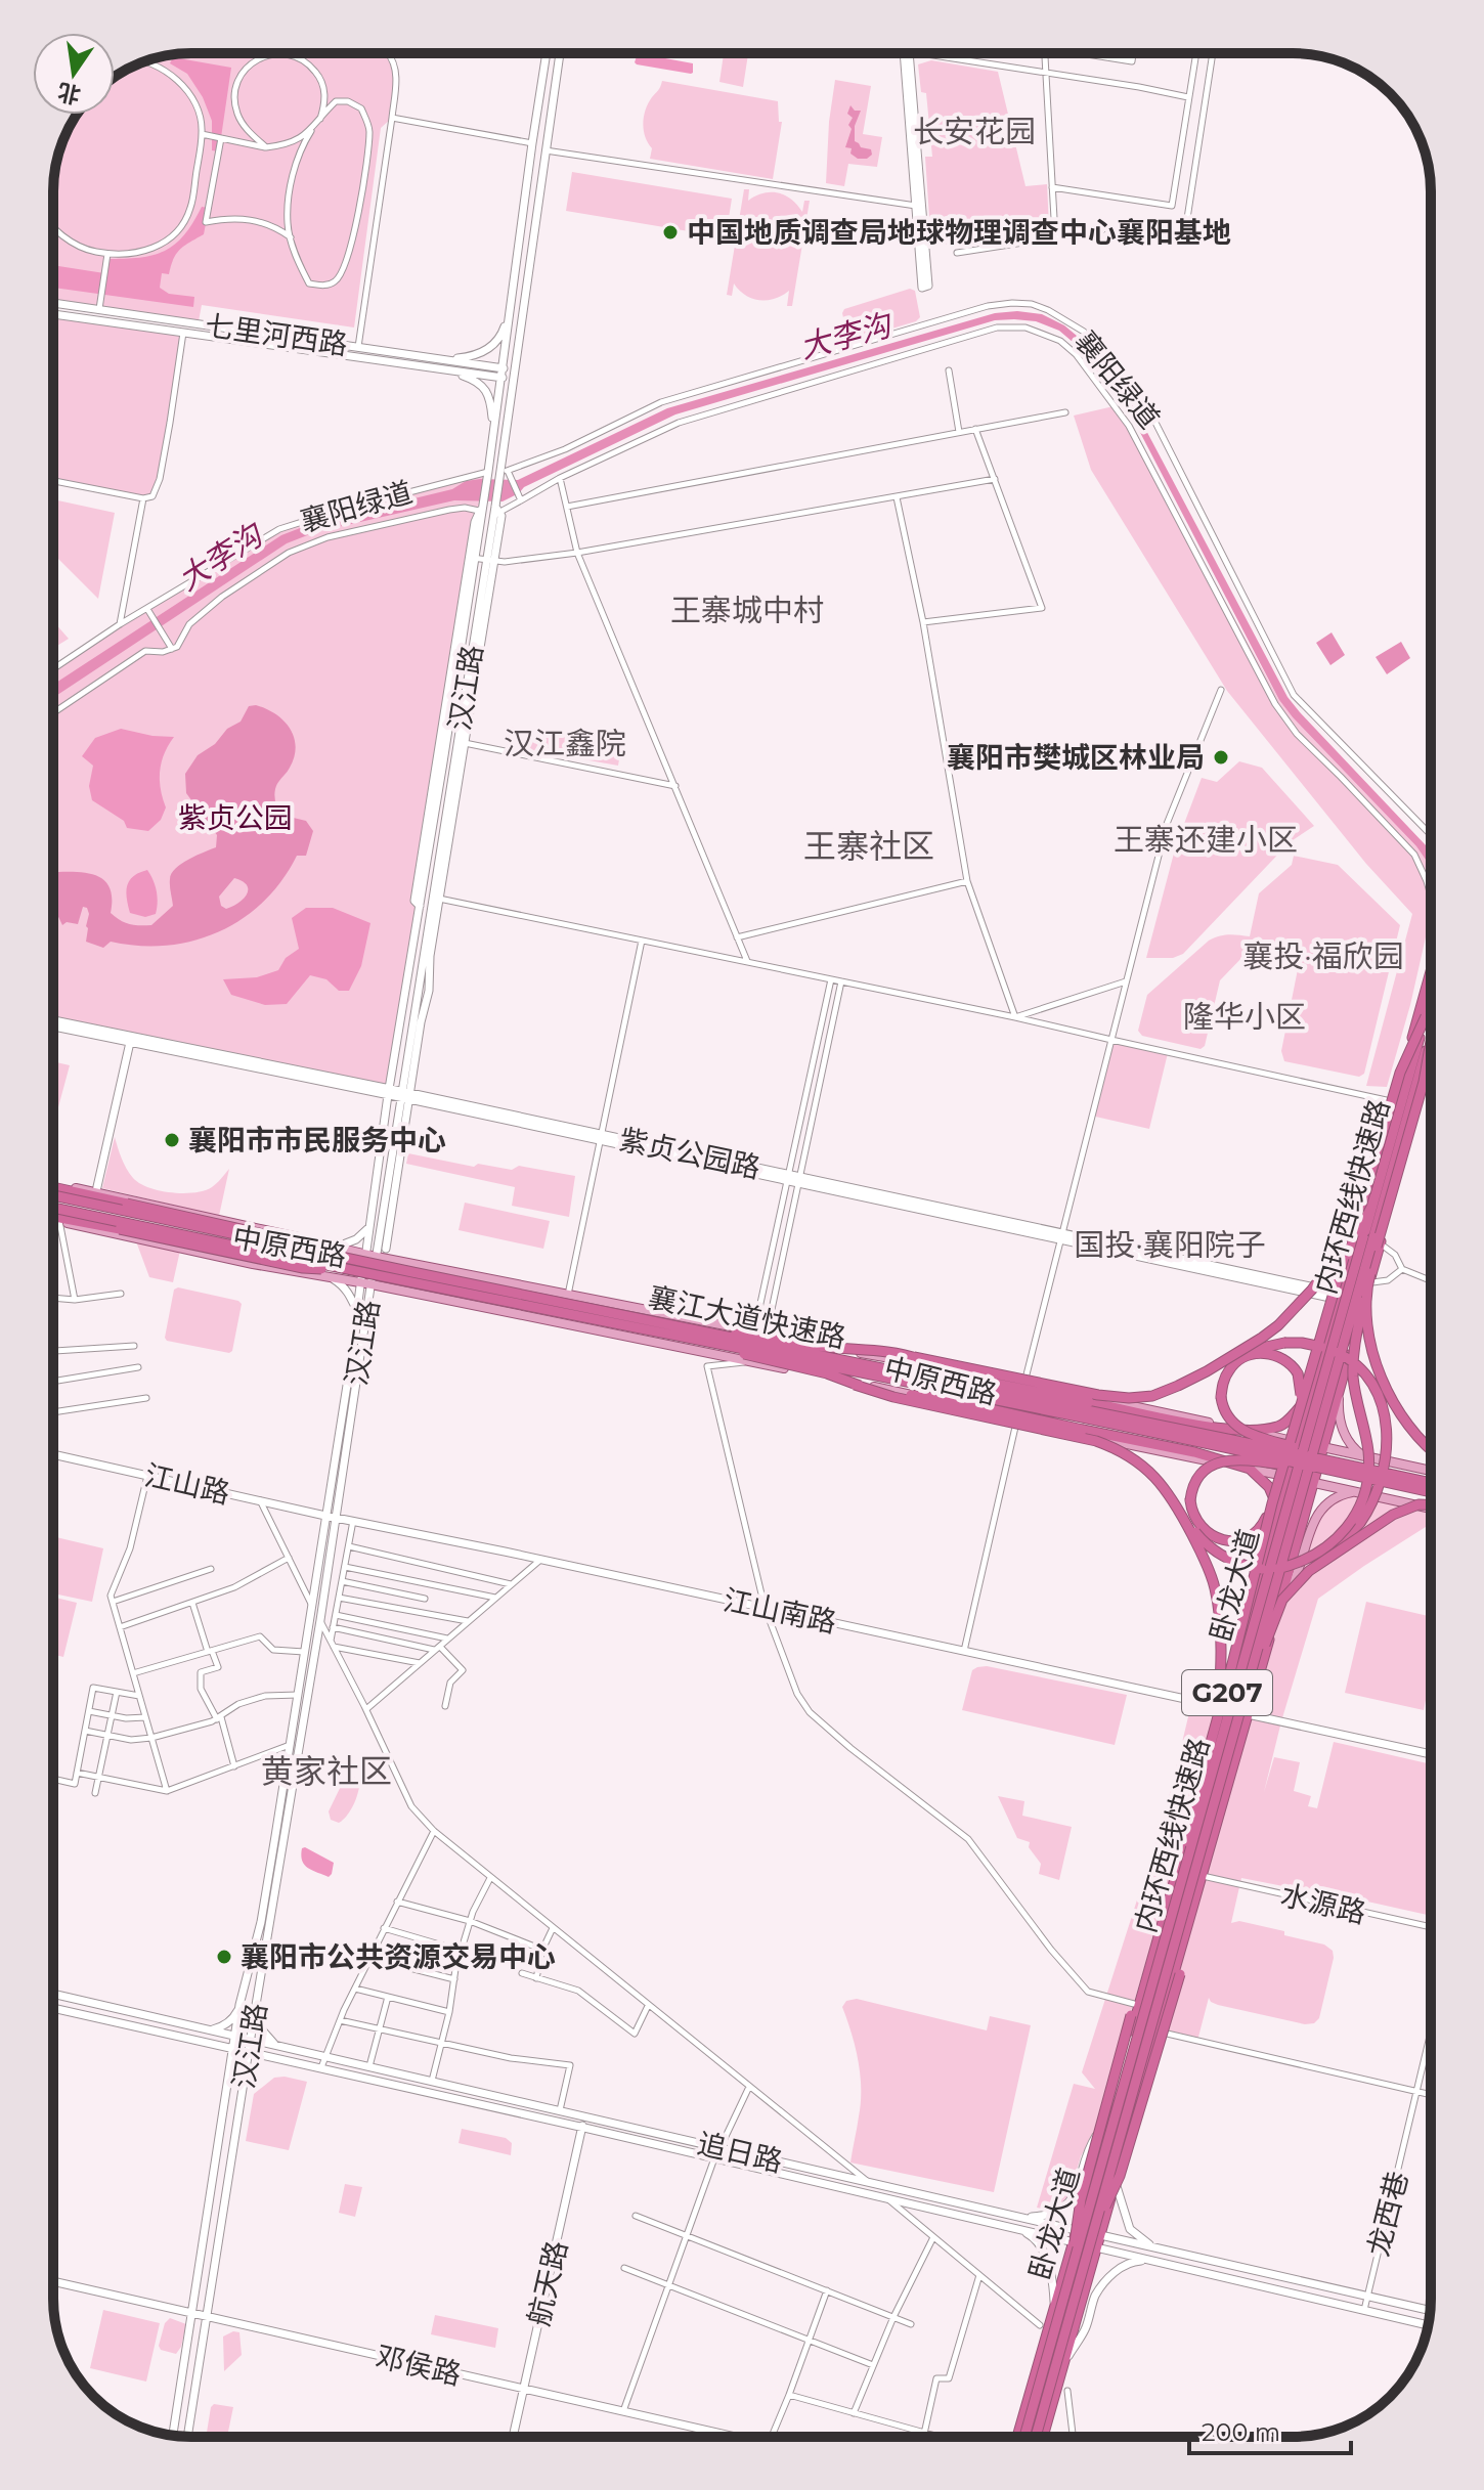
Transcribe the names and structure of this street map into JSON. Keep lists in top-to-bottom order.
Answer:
{
  "streets": {
    "highway": [
      "内环西线快速路",
      "襄江大道快速路",
      "卧龙大道",
      "G207"
    ],
    "main road": [
      "七里河西路",
      "汉江路",
      "紫贞公园路",
      "中原西路",
      "江山路",
      "江山南路",
      "追日路",
      "航天路",
      "邓侯路"
    ],
    "street": ["襄阳绿道", "水源路", "龙西巷"]
  },
  "crossings": [
    ["七里河西路", "汉江路"],
    ["襄阳绿道", "汉江路"],
    ["汉江路", "紫贞公园路"],
    ["汉江路", "中原西路"],
    ["汉江路", "江山路"],
    ["汉江路", "江山南路"],
    ["汉江路", "追日路"],
    ["汉江路", "邓侯路"],
    ["紫贞公园路", "卧龙大道"],
    ["内环西线快速路", "卧龙大道"],
    ["中原西路", "卧龙大道"],
    ["江山路", "江山南路"],
    ["卧龙大道", "江山南路"],
    ["卧龙大道", "水源路"],
    ["卧龙大道", "追日路"],
    ["追日路", "龙西巷"],
    ["追日路", "航天路"],
    ["航天路", "邓侯路"]
  ],
  "districts": [
    "长安花园",
    "王寨城中村",
    "汉江鑫院",
    "王寨还建小区",
    "王寨社区",
    "襄投·福欣园",
    "隆华小区",
    "国投·襄阳院子",
    "黄家社区"
  ],
  "water": ["大李沟"],
  "parks": ["紫贞公园"],
  "places": [
    "中国地质调查局地球物理调查中心襄阳基地",
    "襄阳市樊城区林业局",
    "襄阳市市民服务中心",
    "襄阳市公共资源交易中心"
  ],
  "scale_bar": "200 m",
  "north": "bottom"
}
